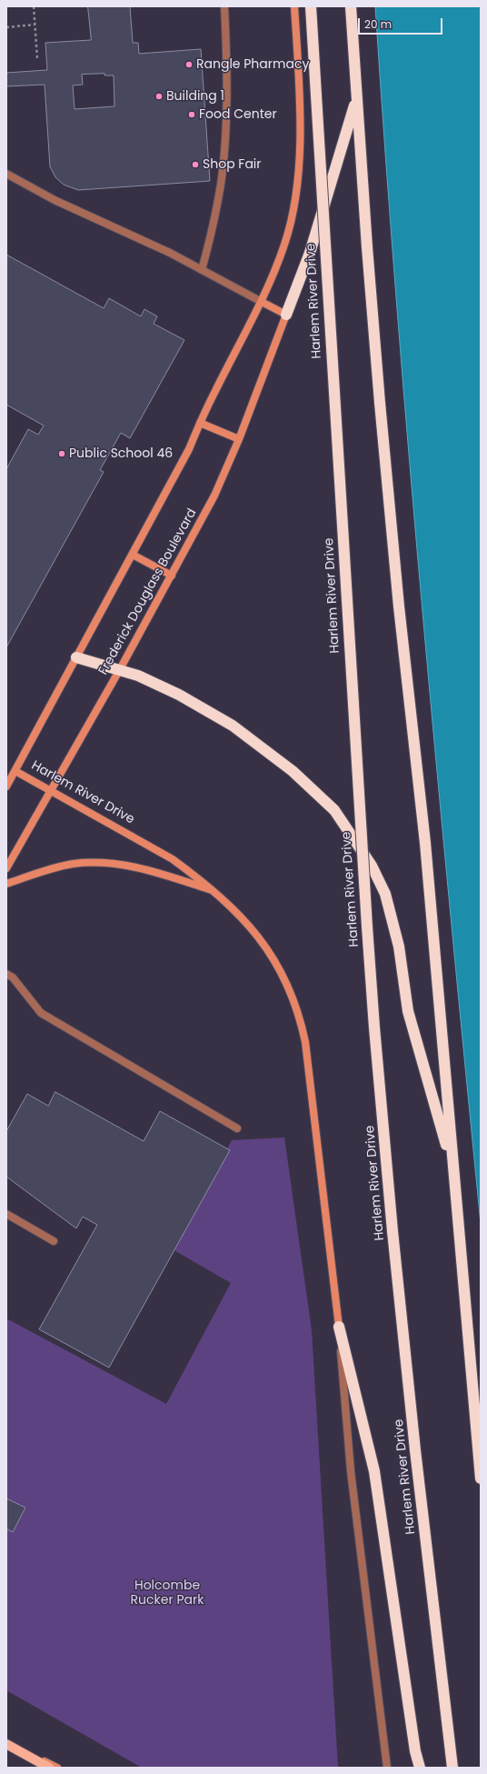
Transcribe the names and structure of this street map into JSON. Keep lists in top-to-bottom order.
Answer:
{
  "streets": {
    "highway": ["Harlem River Drive"],
    "main road": ["Frederick Douglass Boulevard"]
  },
  "crossings": [
    ["Harlem River Drive", "Frederick Douglass Boulevard"]
  ],
  "parks": ["Holcombe Rucker Park"],
  "places": [
    "Rangle Pharmacy",
    "Building 1",
    "Food Center",
    "Shop Fair",
    "Public School 46"
  ],
  "scale_bar": "20 m"
}
